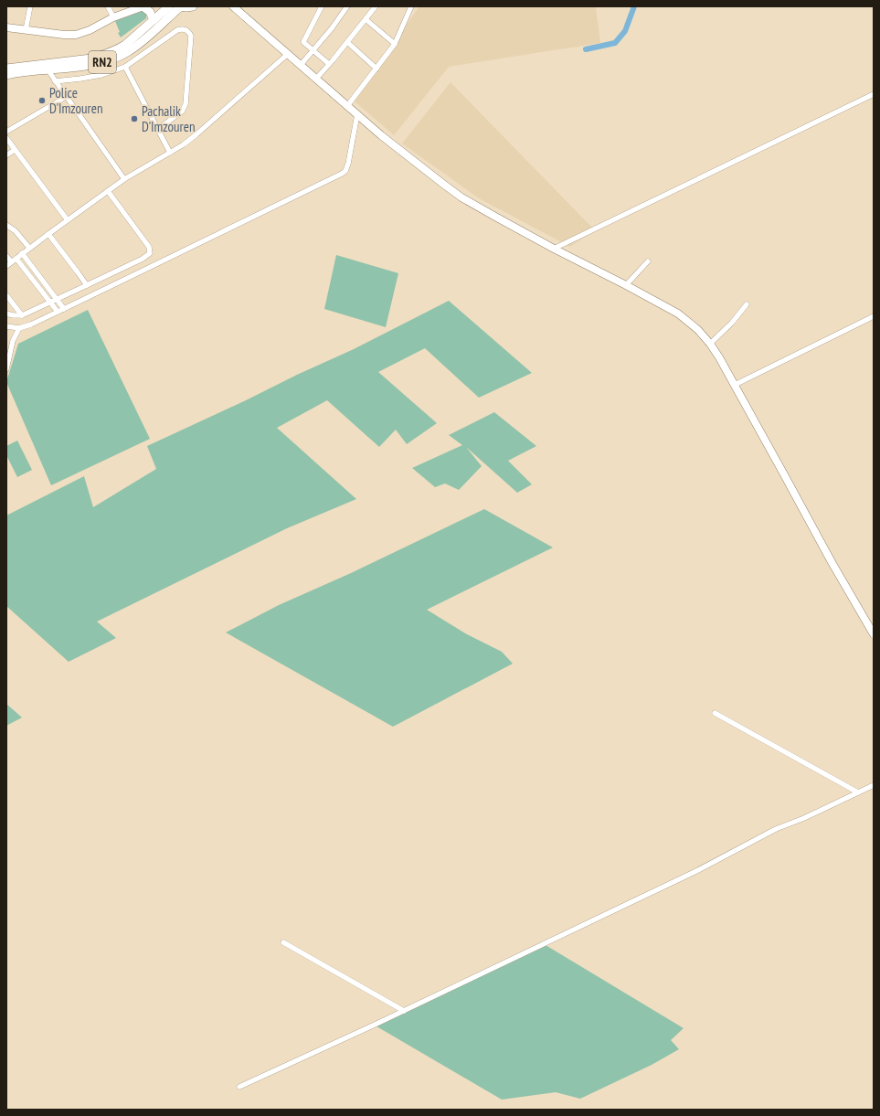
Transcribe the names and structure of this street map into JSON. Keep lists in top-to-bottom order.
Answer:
{
  "streets": {
    "highway": ["RN2"]
  },
  "places": ["Police D'Imzouren", "Pachalik D'Imzouren"]
}
